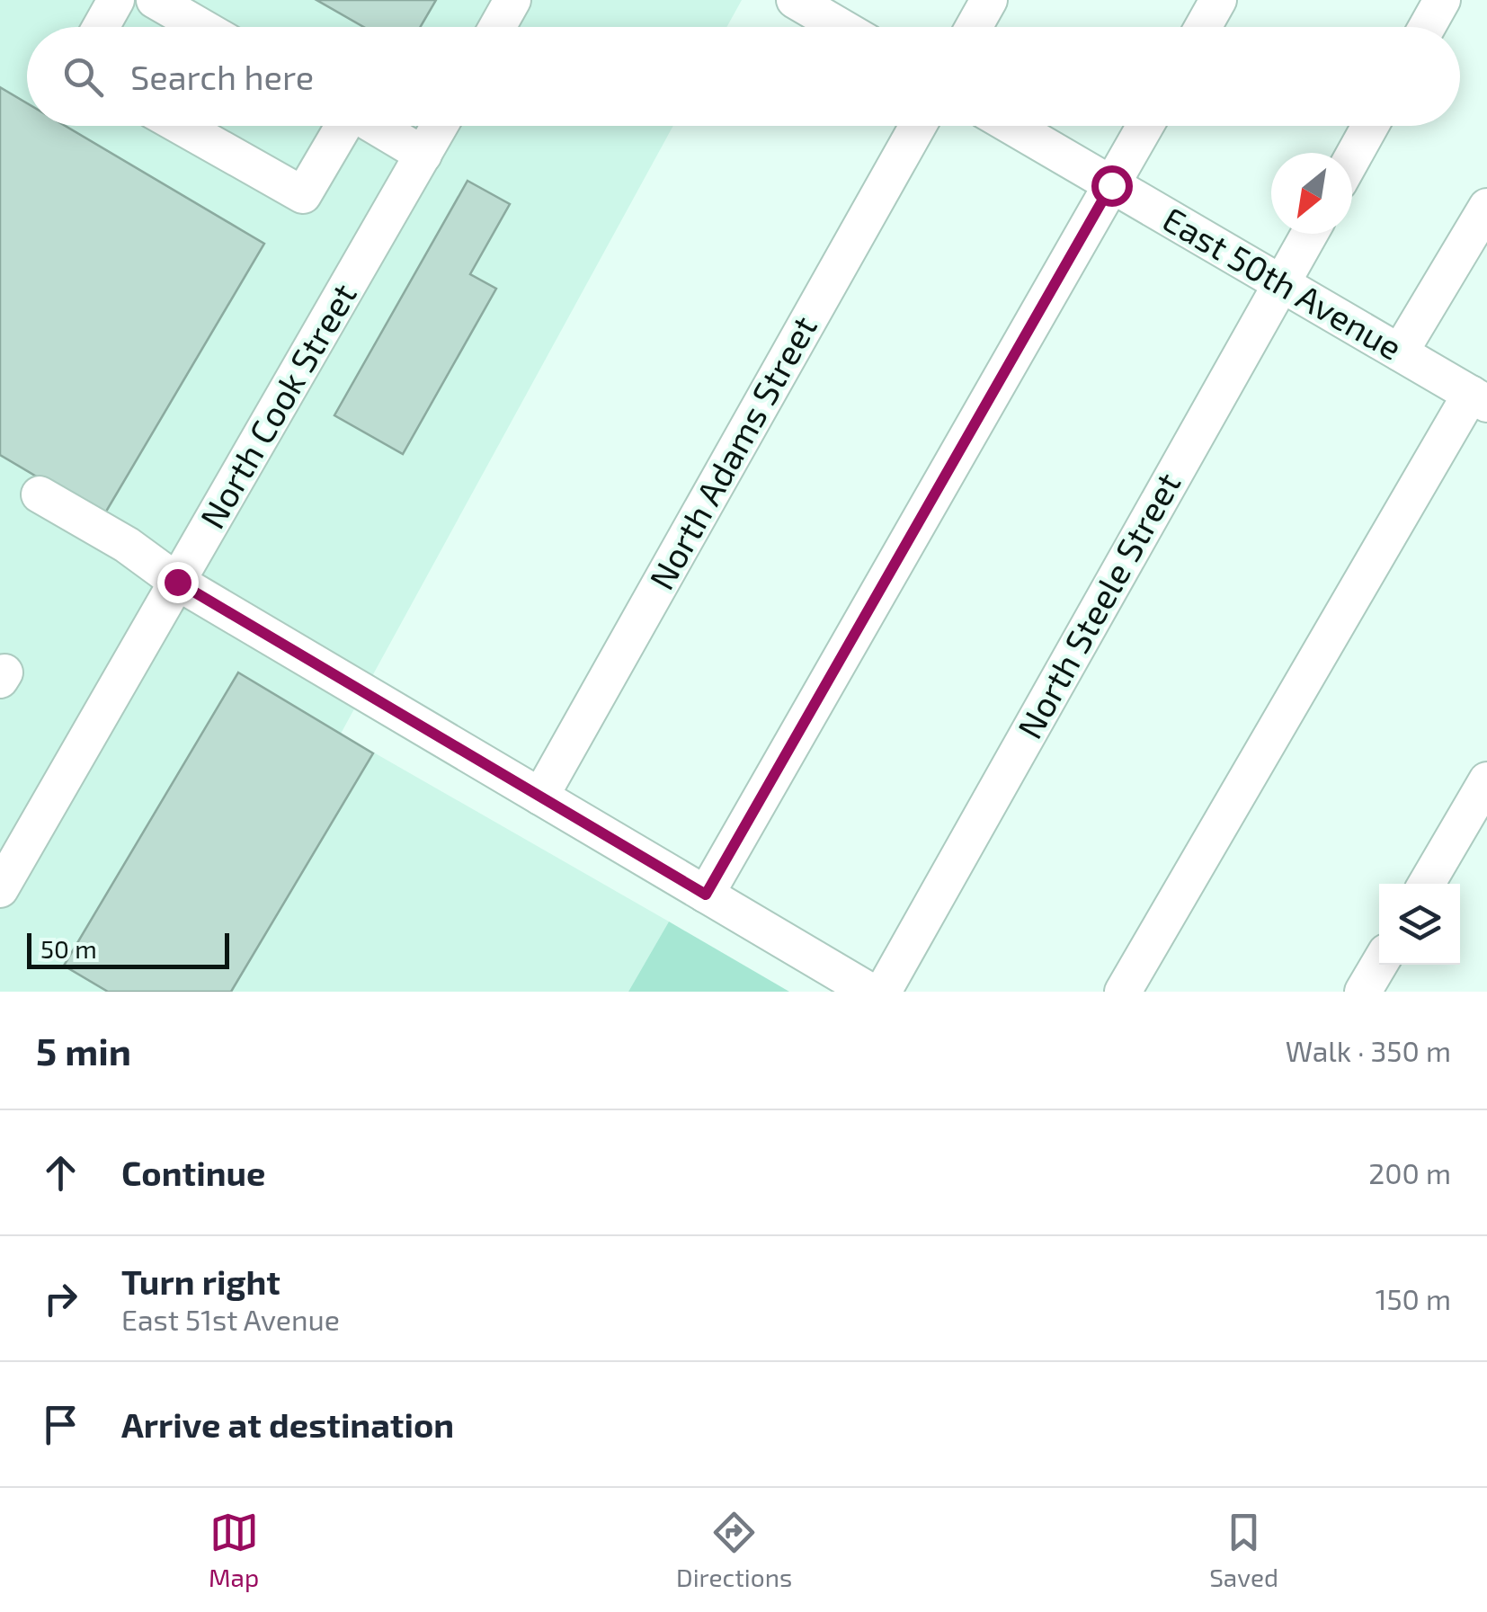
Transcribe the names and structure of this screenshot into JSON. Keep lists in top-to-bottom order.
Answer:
{
  "streets": {
    "street": [
      "East 50th Avenue",
      "North Cook Street",
      "North Adams Street",
      "North Steele Street"
    ]
  },
  "crossings": [
    ["East 50th Avenue", "North Steele Street"]
  ],
  "scale_bar": "50 m",
  "north": "bottom left",
  "page": {
    "search": "Search here",
    "scale": "50 m",
    "heading": ["5 min", "Walk · 350 m"],
    "list": [
      ["Continue", "200 m"],
      ["Turn right", "East 51st Avenue", "150 m"],
      "Arrive at destination"
    ],
    "nav": ["Map", "Directions", "Saved"]
  }
}
